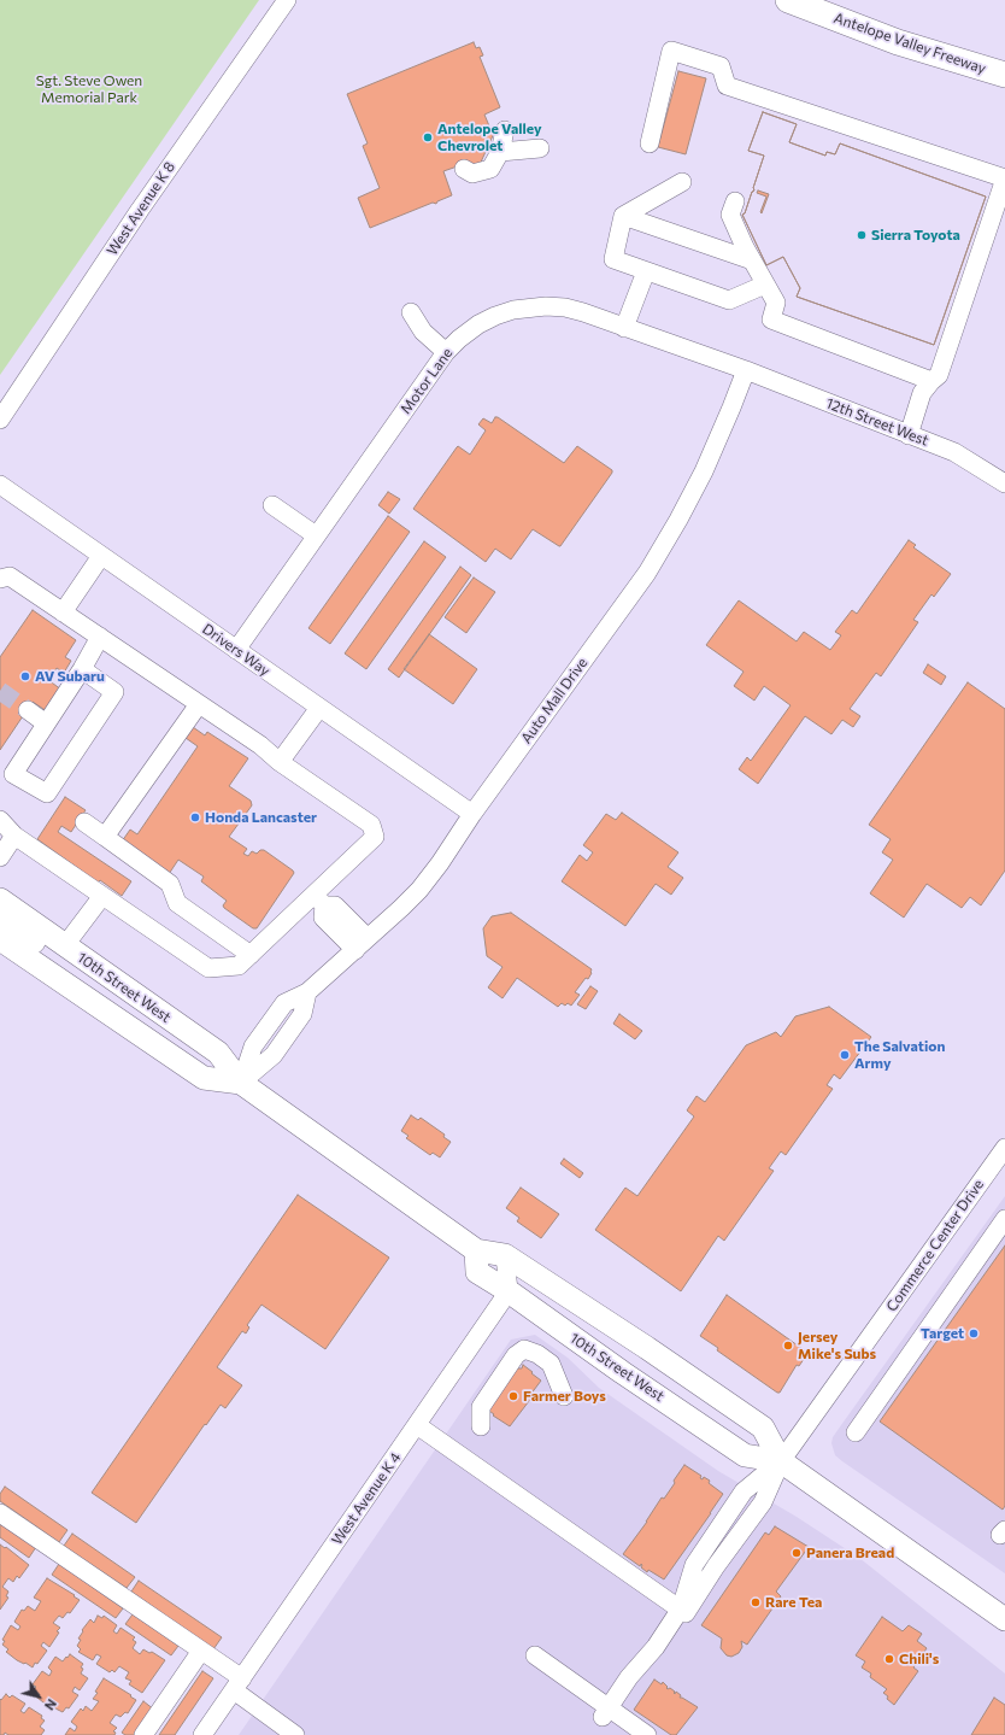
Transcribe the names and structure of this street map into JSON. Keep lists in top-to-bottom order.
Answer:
{
  "streets": {
    "highway": ["Antelope Valley Freeway"],
    "main road": ["10th Street West"],
    "street": [
      "West Avenue K 8",
      "Motor Lane",
      "12th Street West",
      "Drivers Way",
      "Auto Mall Drive",
      "Commerce Center Drive",
      "West Avenue K 4"
    ]
  },
  "crossings": [
    ["Motor Lane", "12th Street West"],
    ["Motor Lane", "Drivers Way"],
    ["Motor Lane", "Auto Mall Drive"],
    ["12th Street West", "Auto Mall Drive"],
    ["Drivers Way", "Auto Mall Drive"],
    ["Auto Mall Drive", "10th Street West"],
    ["10th Street West", "Commerce Center Drive"],
    ["10th Street West", "West Avenue K 4"]
  ],
  "parks": ["Sgt. Steve Owen Memorial Park"],
  "places": [
    "Antelope Valley Chevrolet",
    "Sierra Toyota",
    "AV Subaru",
    "Honda Lancaster",
    "The Salvation Army",
    "Target",
    "Jersey Mike's Subs",
    "Farmer Boys",
    "Panera Bread",
    "Rare Tea",
    "Chili's"
  ],
  "north": "bottom right"
}
